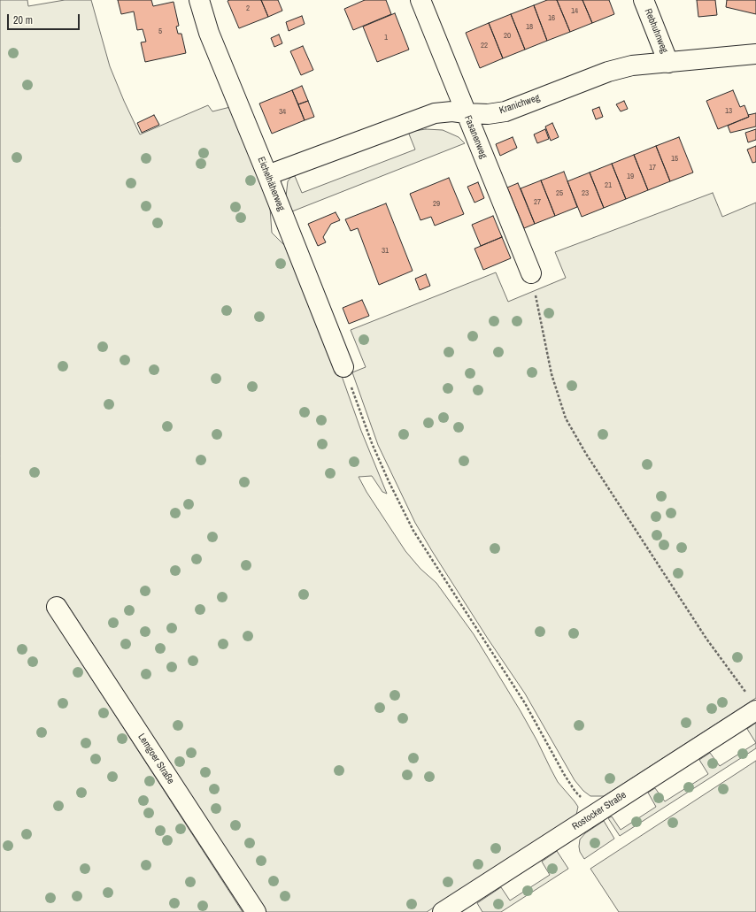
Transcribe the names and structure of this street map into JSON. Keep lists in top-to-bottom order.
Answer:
{
  "streets": {
    "street": [
      "Rebhuhnweg",
      "Kranichweg",
      "Fasanenweg",
      "Eichelhäherweg",
      "Lemgoer Straße",
      "Rostocker Straße"
    ]
  },
  "crossings": [
    ["Rebhuhnweg", "Kranichweg"],
    ["Kranichweg", "Fasanenweg"],
    ["Kranichweg", "Eichelhäherweg"]
  ],
  "house_numbers": [
    "2",
    "14",
    "16",
    "18",
    "5",
    "20",
    "1",
    "22",
    "13",
    "34",
    "15",
    "17",
    "19",
    "21",
    "25",
    "23",
    "27",
    "29",
    "31"
  ],
  "scale_bar": "20 m"
}
